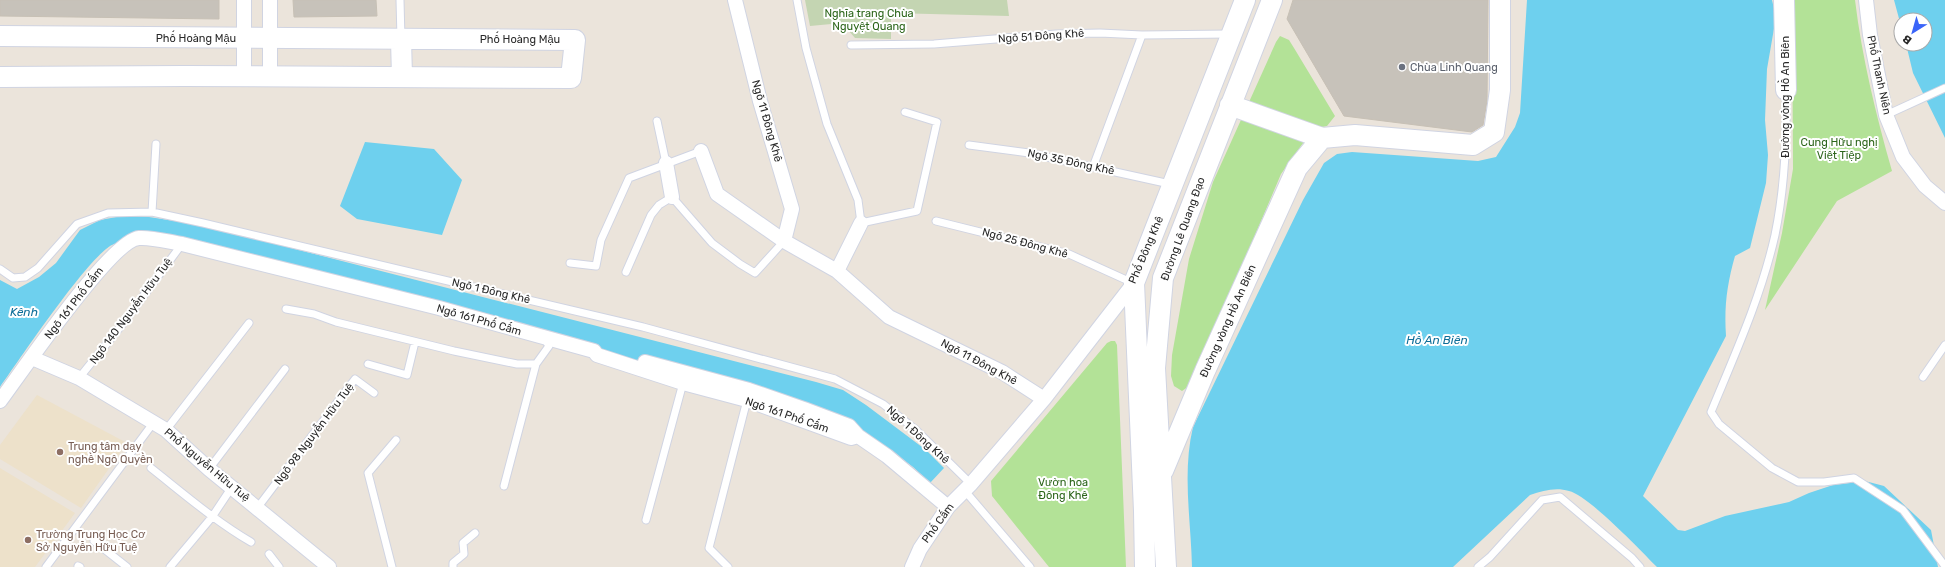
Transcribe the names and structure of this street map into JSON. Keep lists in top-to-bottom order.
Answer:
{
  "streets": {
    "street": [
      "Phố Hoàng Mậu",
      "Phố Thanh Niên",
      "Đường vòng Hồ An Biên",
      "Ngõ 11 Đông Khê",
      "Đường Lê Quang Đạo",
      "Phố Đông Khê",
      "Ngõ 161 Phố Cấm",
      "Phố Nguyễn Hữu Tuệ",
      "Phố Cấm"
    ],
    "lane": [
      "Ngõ 51 Đông Khê",
      "Ngõ 35 Đông Khê",
      "Ngõ 25 Đông Khê",
      "Ngõ 1 Đông Khê",
      "Ngõ 140 Nguyễn Hữu Tuệ",
      "Ngõ 98 Nguyễn Hữu Tuệ"
    ]
  },
  "crossings": [
    ["Ngõ 51 Đông Khê", "Phố Đông Khê"],
    ["Đường vòng Hồ An Biên", "Đường Lê Quang Đạo"],
    ["Ngõ 11 Đông Khê", "Phố Đông Khê"],
    ["Ngõ 35 Đông Khê", "Phố Đông Khê"],
    ["Ngõ 25 Đông Khê", "Phố Đông Khê"],
    ["Phố Đông Khê", "Ngõ 1 Đông Khê"],
    ["Phố Đông Khê", "Phố Cấm"],
    ["Ngõ 1 Đông Khê", "Phố Cấm"],
    ["Ngõ 161 Phố Cấm", "Ngõ 140 Nguyễn Hữu Tuệ"],
    ["Ngõ 161 Phố Cấm", "Phố Nguyễn Hữu Tuệ"],
    ["Ngõ 140 Nguyễn Hữu Tuệ", "Phố Nguyễn Hữu Tuệ"],
    ["Ngõ 98 Nguyễn Hữu Tuệ", "Phố Nguyễn Hữu Tuệ"]
  ],
  "water": ["Kênh", "Hồ An Biên"],
  "parks": ["Nghĩa trang Chùa Nguyệt Quang", "Cung Hữu nghị Việt Tiệp", "Vườn hoa Đông Khê"],
  "places": ["Chùa Linh Quang", "Trung tâm dạy nghề Ngô Quyền", "Trường Trung Học Cơ Sở Nguyễn Hữu Tuệ"],
  "north": "bottom left"
}
